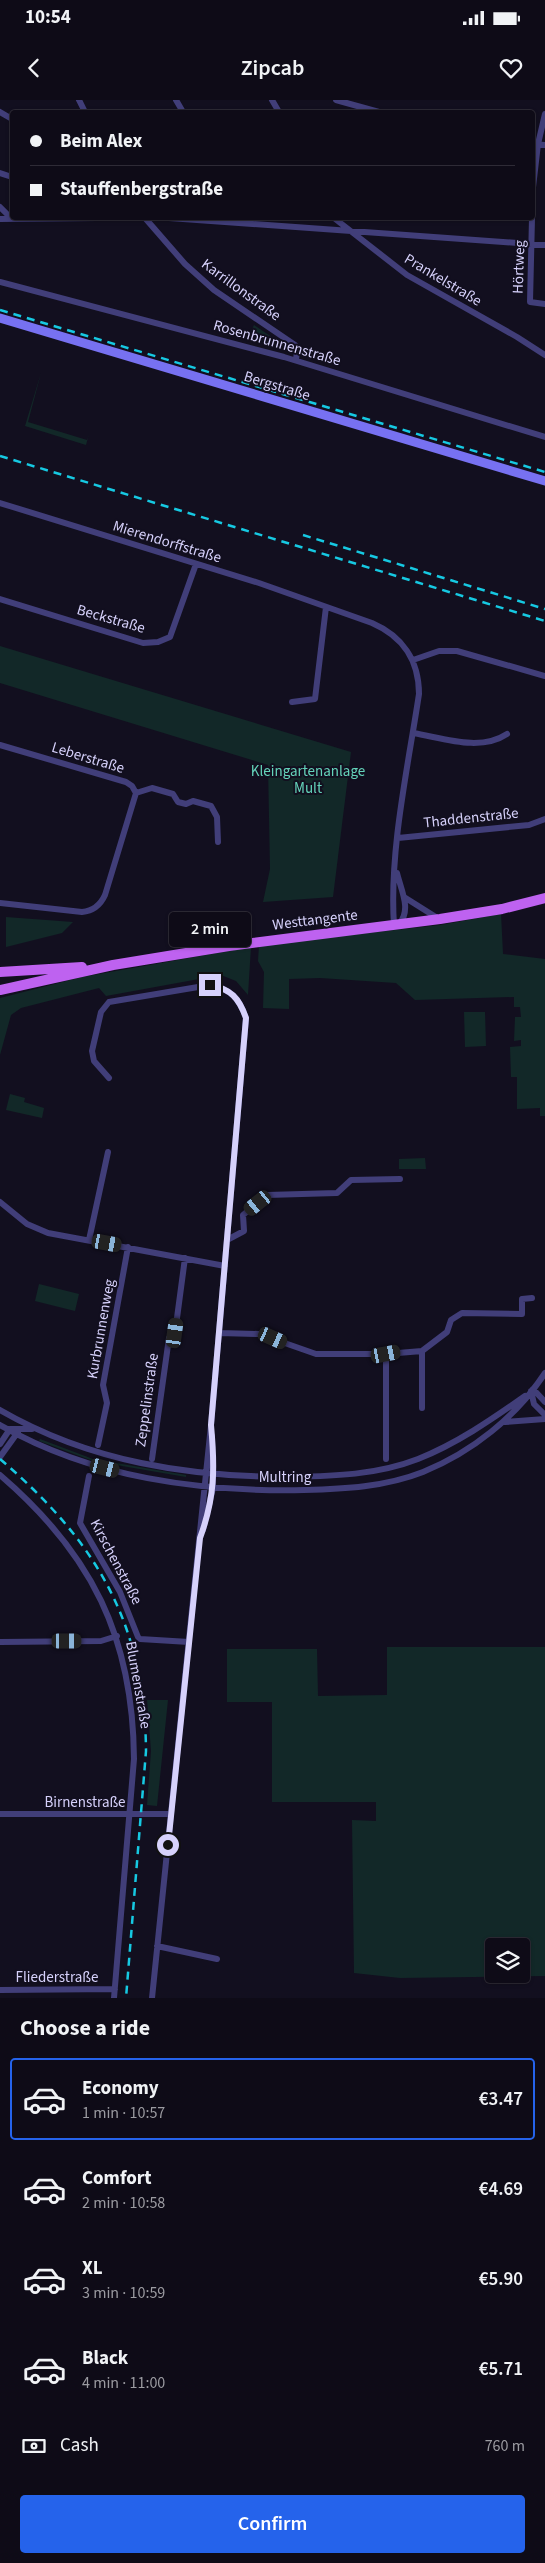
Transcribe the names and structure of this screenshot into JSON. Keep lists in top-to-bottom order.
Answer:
{
  "streets": {
    "main road": ["Bergstraße", "Westtangente"],
    "street": [
      "Hörtweg",
      "Prankelstraße",
      "Karrillonstraße",
      "Rosenbrunnenstraße",
      "Mierendorffstraße",
      "Beckstraße",
      "Leberstraße",
      "Thaddenstraße",
      "Kurbrunnenweg",
      "Zeppelinstraße",
      "Multring",
      "Kirschenstraße",
      "Blumenstraße",
      "Birnenstraße",
      "Fliederstraße"
    ]
  },
  "crossings": [
    ["Karrillonstraße", "Rosenbrunnenstraße"],
    ["Mierendorffstraße", "Beckstraße"],
    ["Mierendorffstraße", "Thaddenstraße"],
    ["Mierendorffstraße", "Westtangente"],
    ["Blumenstraße", "Birnenstraße"],
    ["Blumenstraße", "Fliederstraße"]
  ],
  "parks": ["Kleingartenanlage Mult"],
  "page": {
    "status": "10:54",
    "header": "Zipcab",
    "banner": ["Beim Alex", "Stauffenbergstraße"],
    "bubble": "2 min",
    "heading": "Choose a ride",
    "list": [
      {
        "name": "Economy",
        "note": "1 min · 10:57",
        "value": "€3.47"
      },
      {
        "name": "Comfort",
        "note": "2 min · 10:58",
        "value": "€4.69"
      },
      {
        "name": "XL",
        "note": "3 min · 10:59",
        "value": "€5.90"
      },
      {
        "name": "Black",
        "note": "4 min · 11:00",
        "value": "€5.71"
      }
    ],
    "pay": ["Cash", "760 m"],
    "buttons": "Confirm"
  }
}
